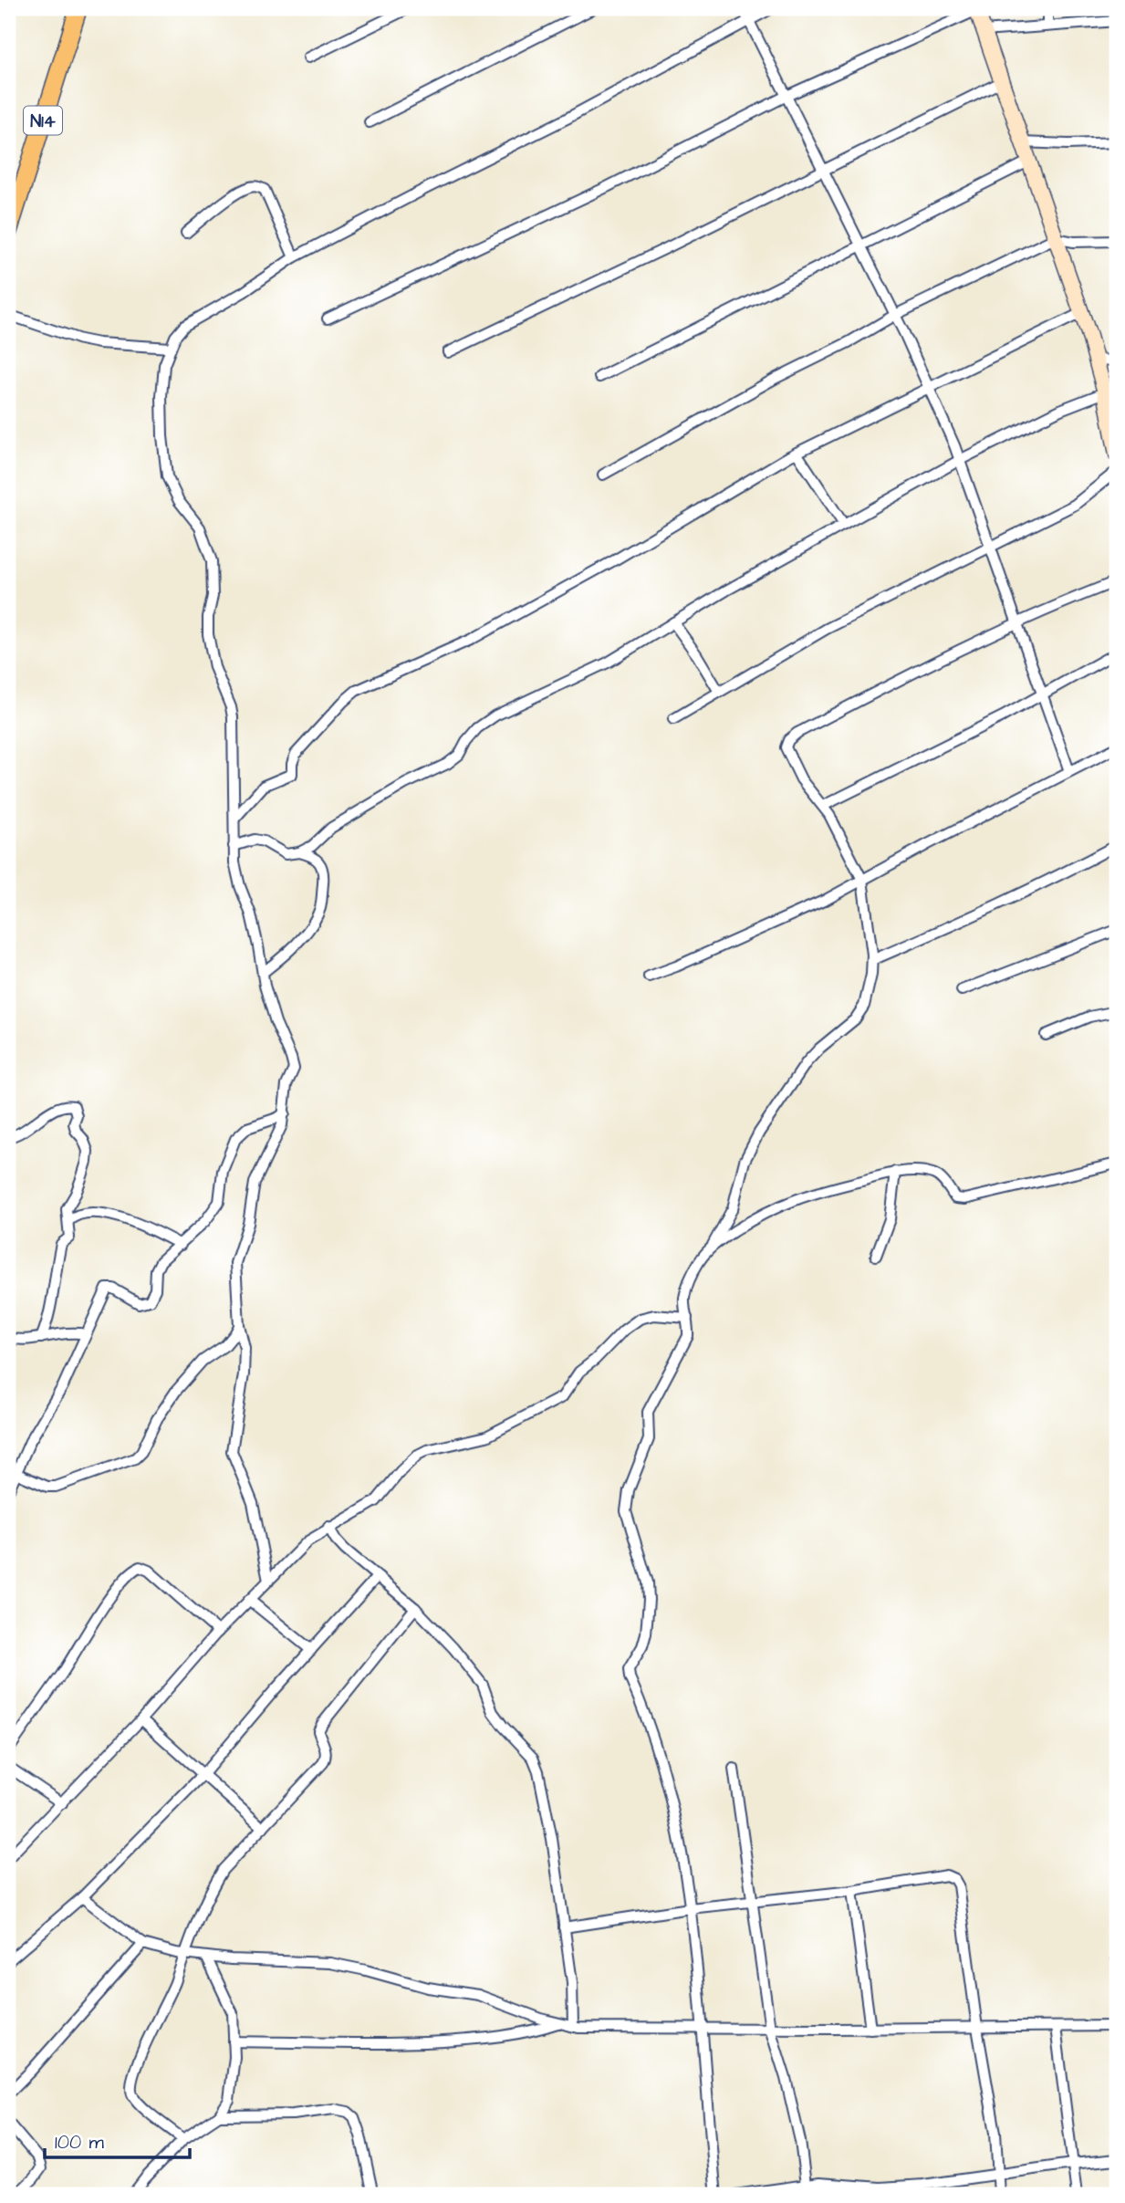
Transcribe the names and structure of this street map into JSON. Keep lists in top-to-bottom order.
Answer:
{
  "streets": {
    "main road": ["N14"]
  },
  "scale_bar": "100 m"
}
